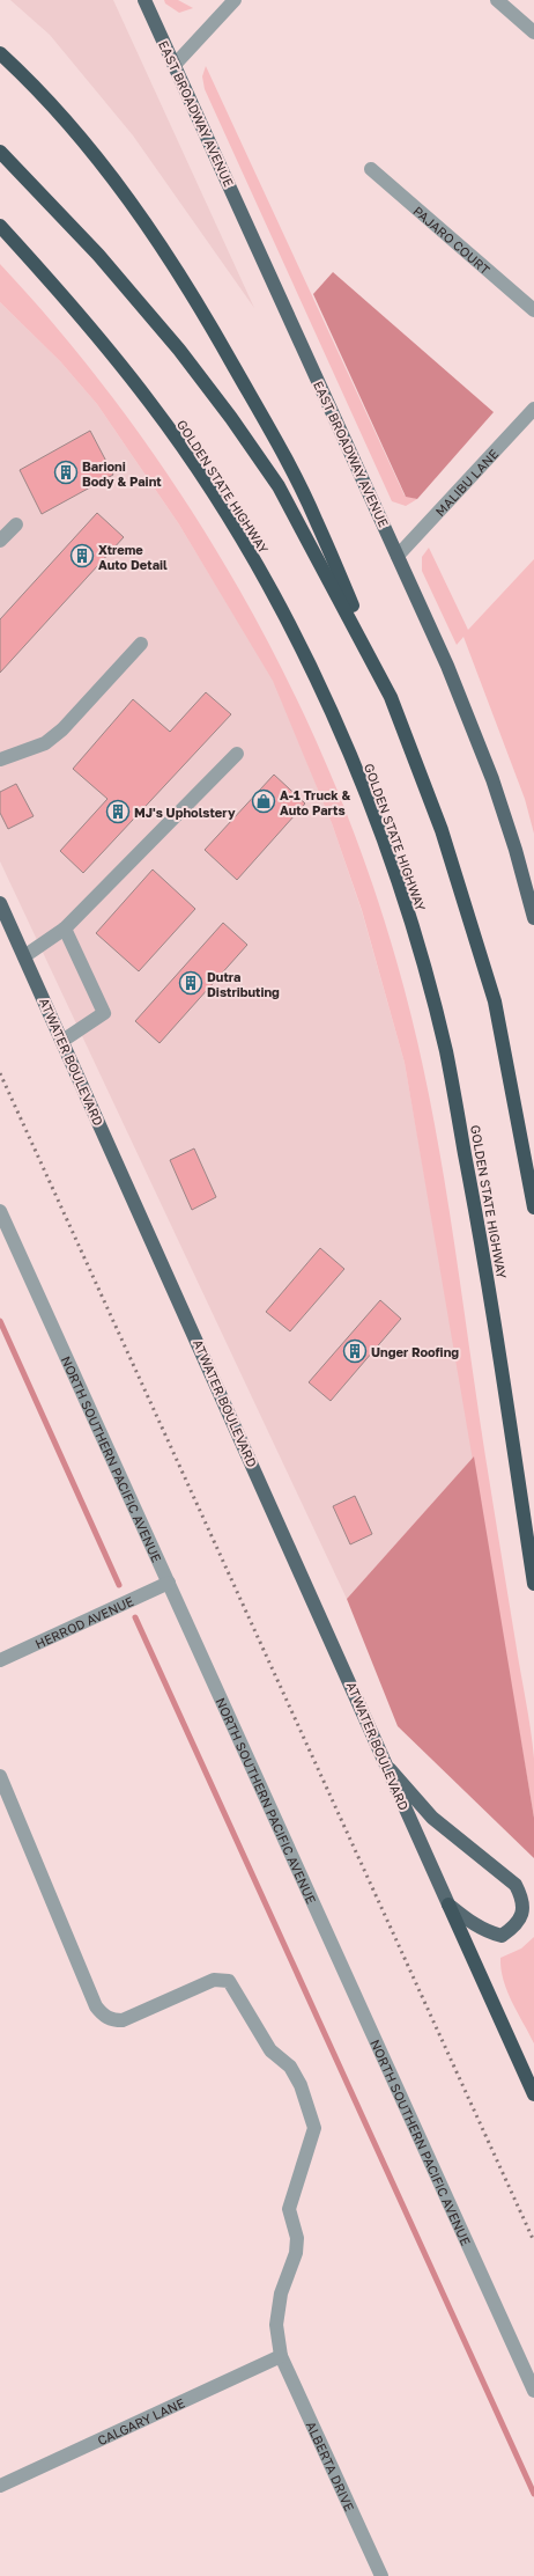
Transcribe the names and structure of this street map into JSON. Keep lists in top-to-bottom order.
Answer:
{
  "streets": {
    "highway": ["GOLDEN STATE HIGHWAY"],
    "main road": ["EAST BROADWAY AVENUE", "ATWATER BOULEVARD"],
    "street": [
      "PAJARO COURT",
      "MALIBU LANE",
      "NORTH SOUTHERN PACIFIC AVENUE",
      "HERROD AVENUE",
      "CALGARY LANE",
      "ALBERTA DRIVE"
    ]
  },
  "crossings": [
    ["EAST BROADWAY AVENUE", "MALIBU LANE"],
    ["NORTH SOUTHERN PACIFIC AVENUE", "HERROD AVENUE"],
    ["CALGARY LANE", "ALBERTA DRIVE"]
  ],
  "places": {
    "building": [
      "Barioni Body & Paint",
      "Xtreme Auto Detail",
      "MJ's Upholstery",
      "Dutra Distributing",
      "Unger Roofing"
    ],
    "shop": ["A-1 Truck & Auto Parts"]
  }
}
